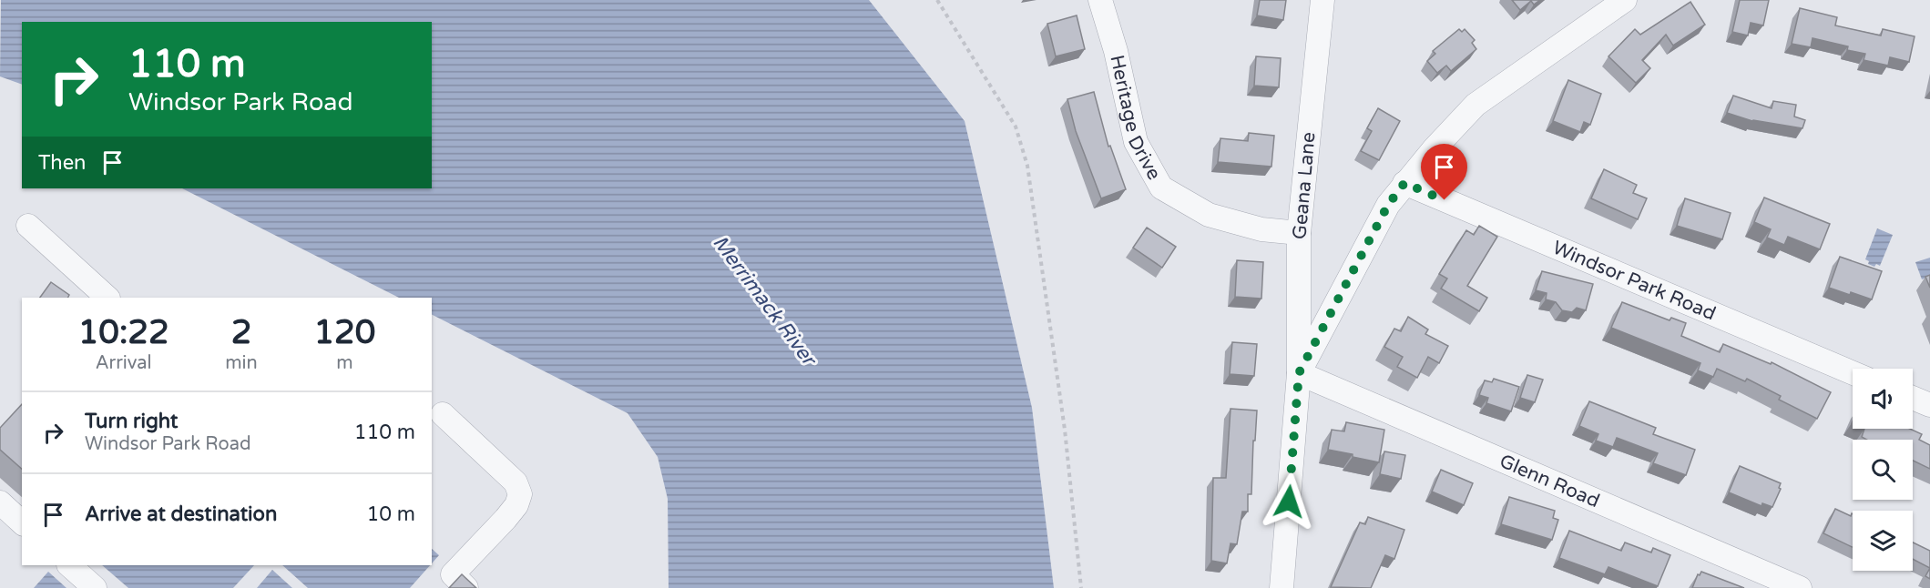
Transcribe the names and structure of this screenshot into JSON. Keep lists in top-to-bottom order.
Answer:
{
  "streets": {
    "street": [
      "Heritage Drive",
      "Geana Lane",
      "Windsor Park Road",
      "Glenn Road"
    ]
  },
  "crossings": [
    ["Heritage Drive", "Geana Lane"],
    ["Geana Lane", "Glenn Road"]
  ],
  "water": ["Merrimack River"],
  "page": {
    "turn": ["110 m", "Windsor Park Road"],
    "then": "Then",
    "eta": [
      "10:22",
      "Arrival",
      "2",
      "min",
      "120",
      "m"
    ],
    "list": [
      {
        "name": "Turn right",
        "note": "Windsor Park Road",
        "value": "110 m"
      },
      {
        "name": "Arrive at destination",
        "value": "10 m"
      }
    ]
  }
}
